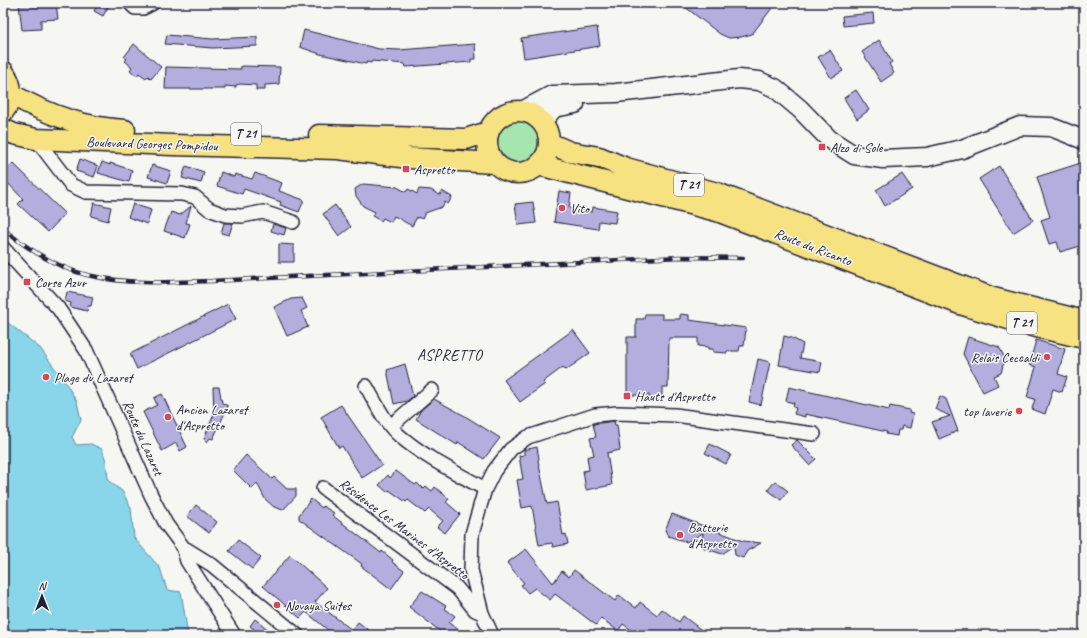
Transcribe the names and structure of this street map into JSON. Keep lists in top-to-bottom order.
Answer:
{
  "streets": {
    "main road": ["T 21", "Boulevard Georges Pompidou", "Route du Ricanto"],
    "street": ["Route du Lazaret", "Résidence Les Marines d'Aspretto"]
  },
  "crossings": [
    ["Boulevard Georges Pompidou", "Route du Ricanto"]
  ],
  "districts": ["ASPRETTO"],
  "places": {
    "transit": [
      "Alzo di Sole",
      "Aspretto",
      "Corse Azur",
      "Hauts d'Aspretto"
    ],
    "other": [
      "Vito",
      "Relais Ceccaldi",
      "Plage du Lazaret",
      "top laverie",
      "Ancien Lazaret d'Aspretto",
      "Batterie d'Aspretto",
      "Novaya Suites"
    ]
  },
  "north": "top"
}
